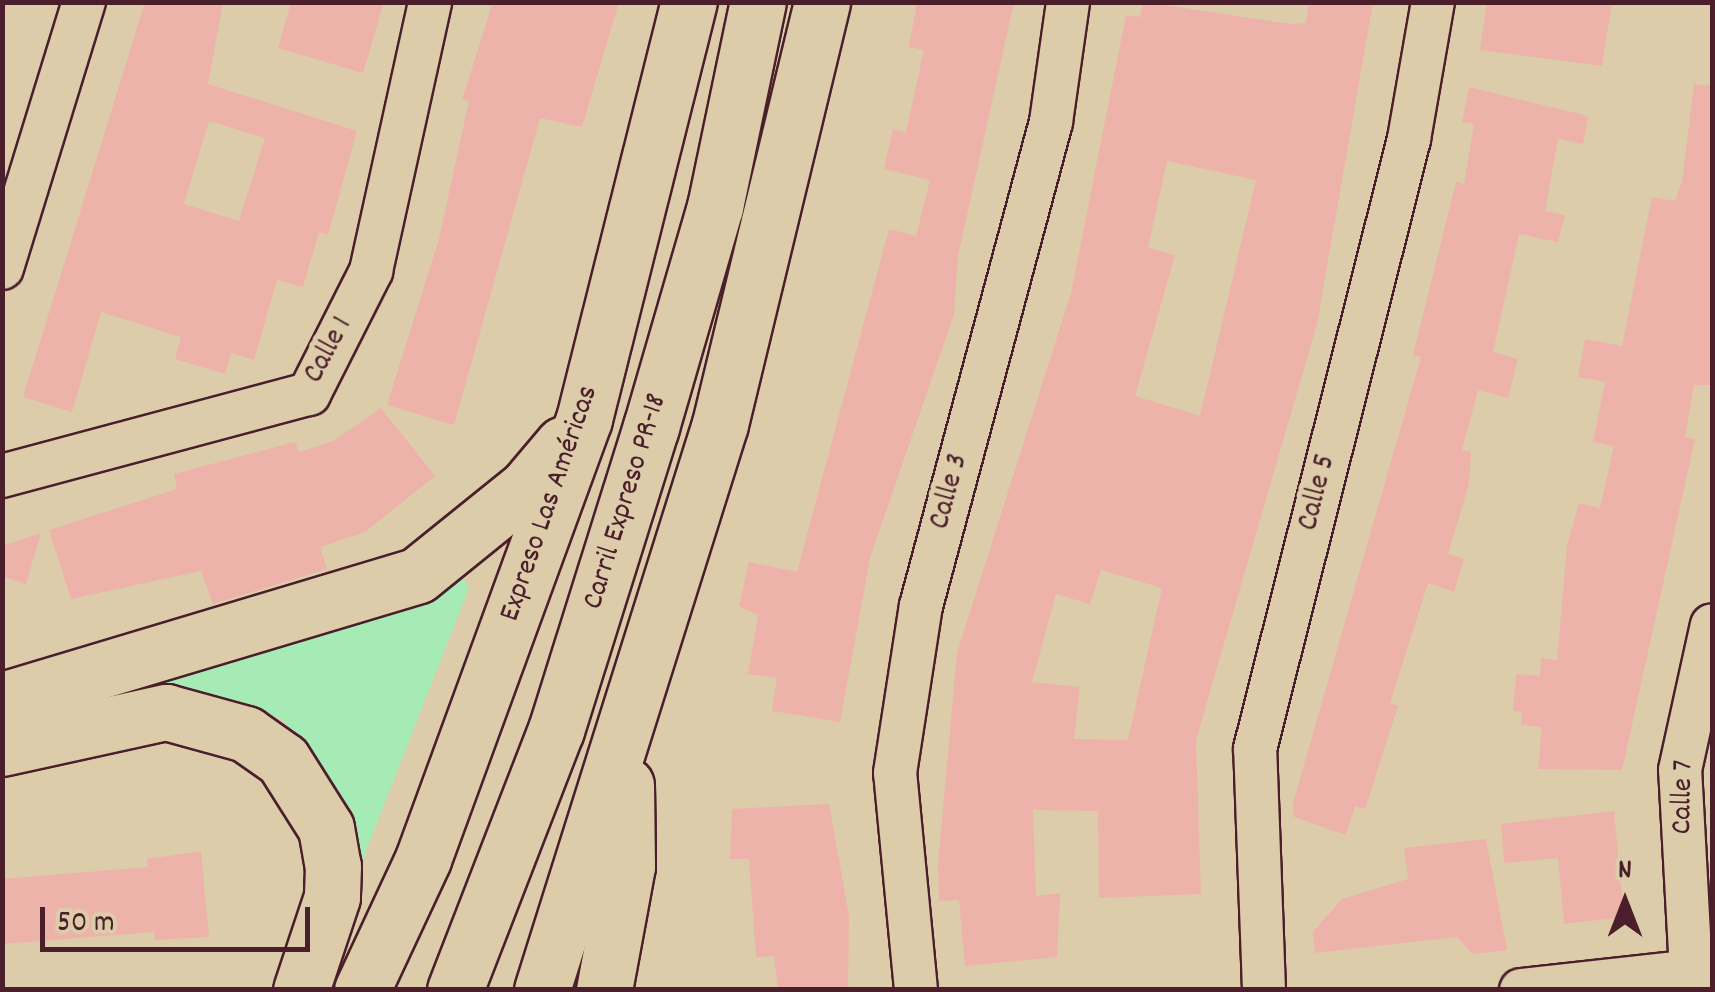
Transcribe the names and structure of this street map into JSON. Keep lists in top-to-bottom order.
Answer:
{
  "streets": {
    "highway": ["Carril Expreso PR-18", "Expreso Las Américas"],
    "street": [
      "Calle 1",
      "Calle 3",
      "Calle 5",
      "Calle 7"
    ]
  },
  "scale_bar": "50 m",
  "north": "top"
}
